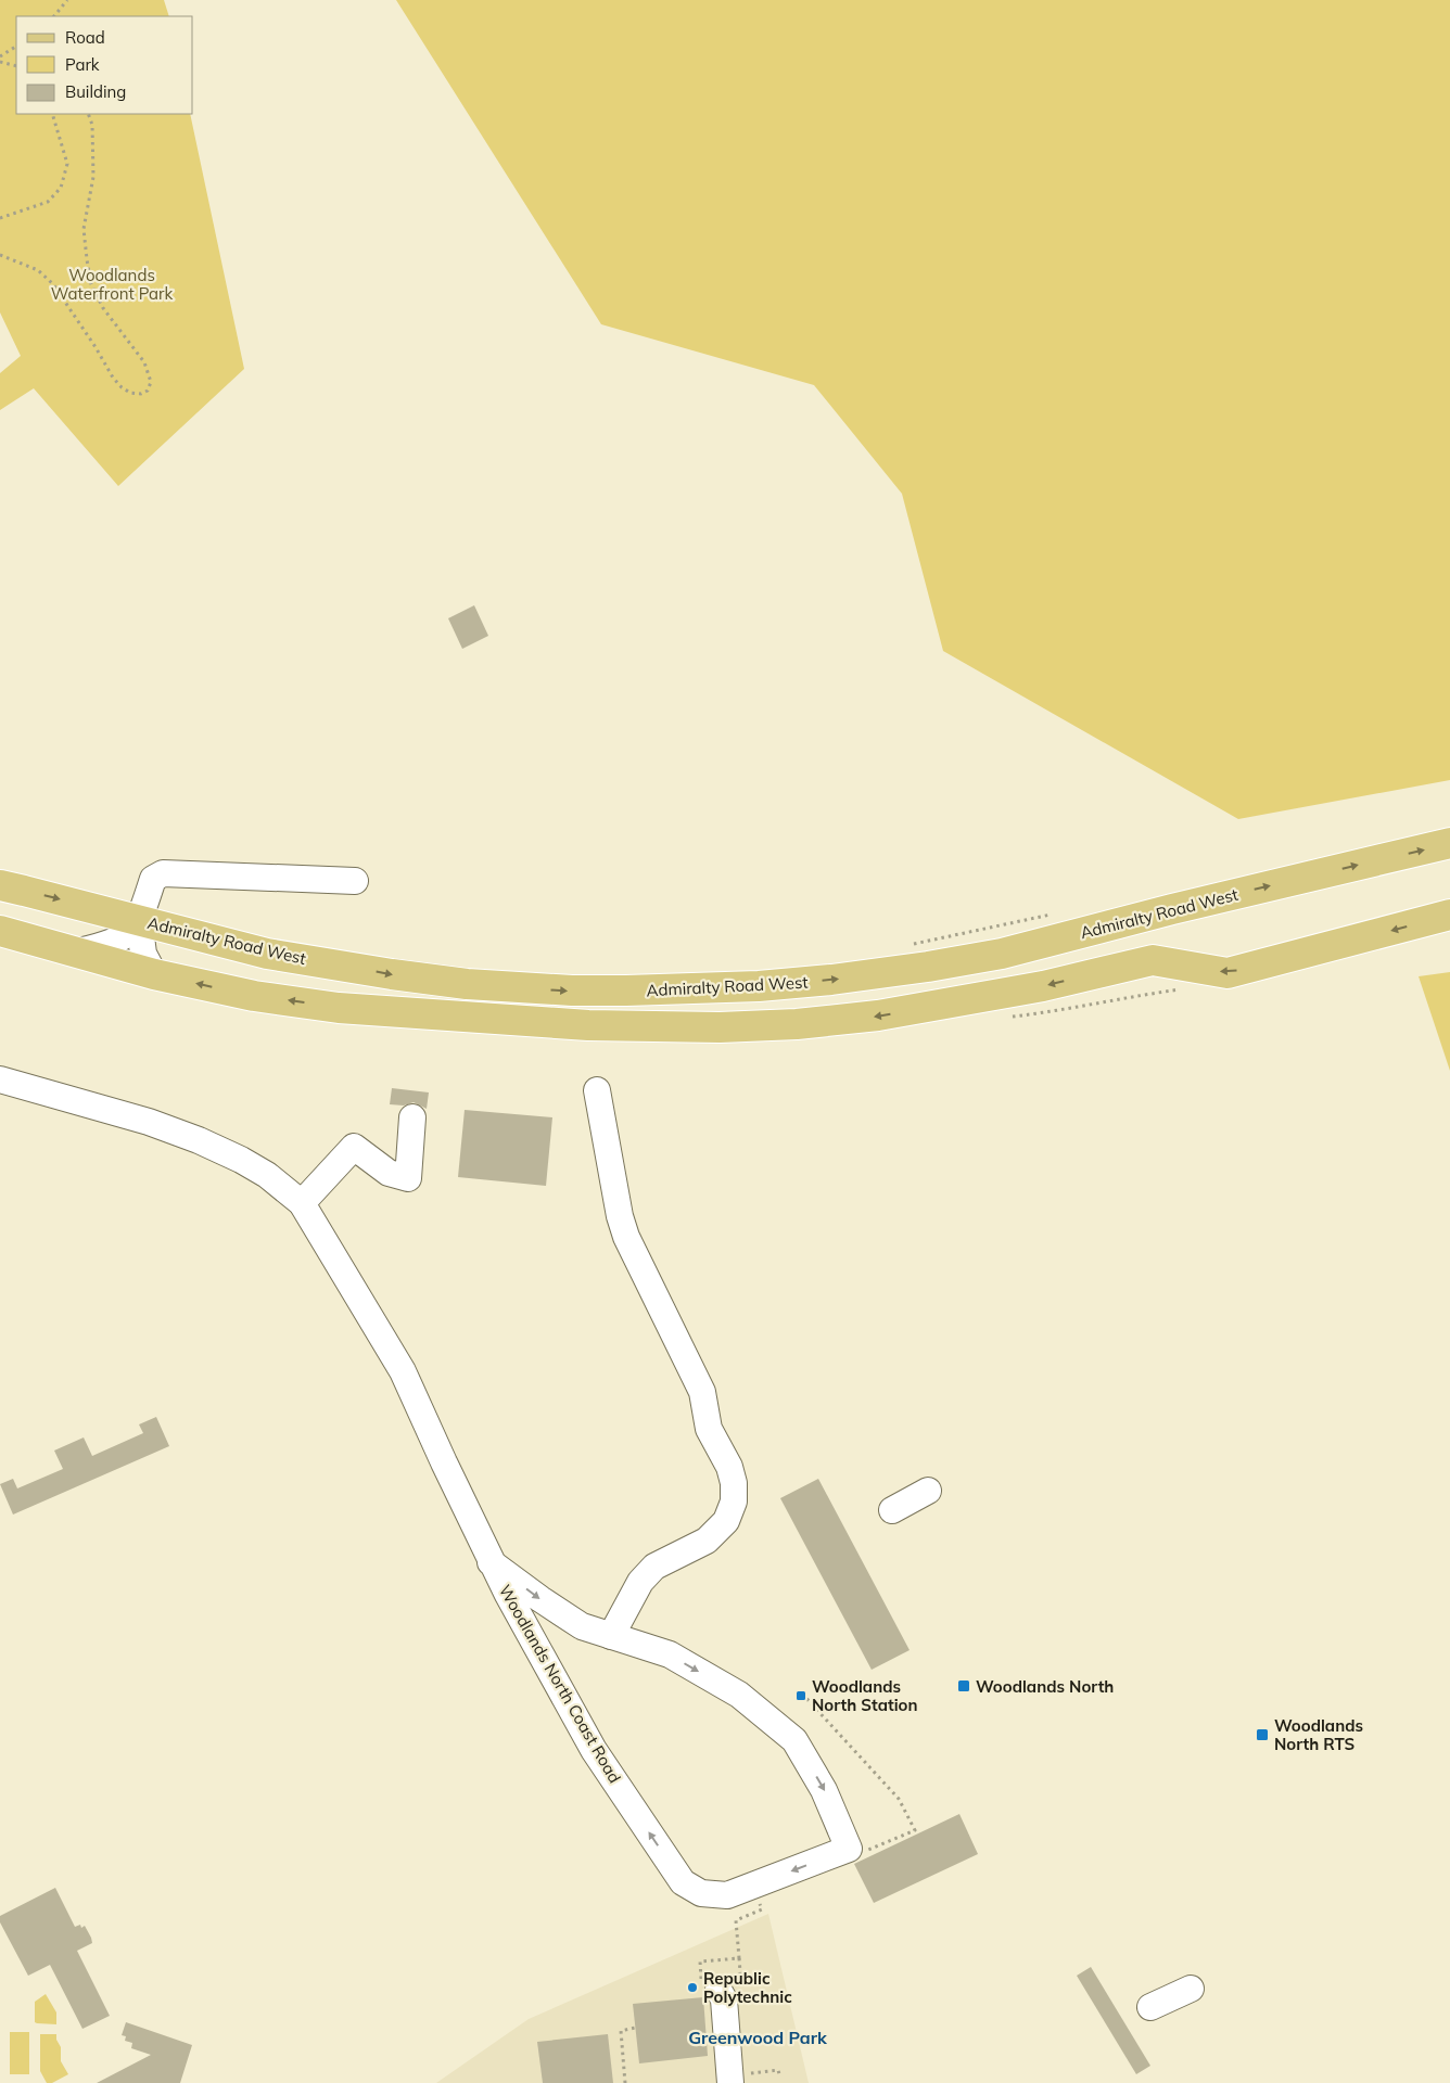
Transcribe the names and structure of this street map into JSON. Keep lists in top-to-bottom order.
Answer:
{
  "streets": {
    "main road": ["Admiralty Road West"],
    "street": ["Woodlands North Coast Road"]
  },
  "districts": ["Greenwood Park"],
  "parks": ["Woodlands Waterfront Park"],
  "places": {
    "transit": ["Woodlands North", "Woodlands North Station", "Woodlands North RTS"],
    "other": ["Republic Polytechnic"]
  },
  "legend": ["Road", "Park", "Building"]
}
